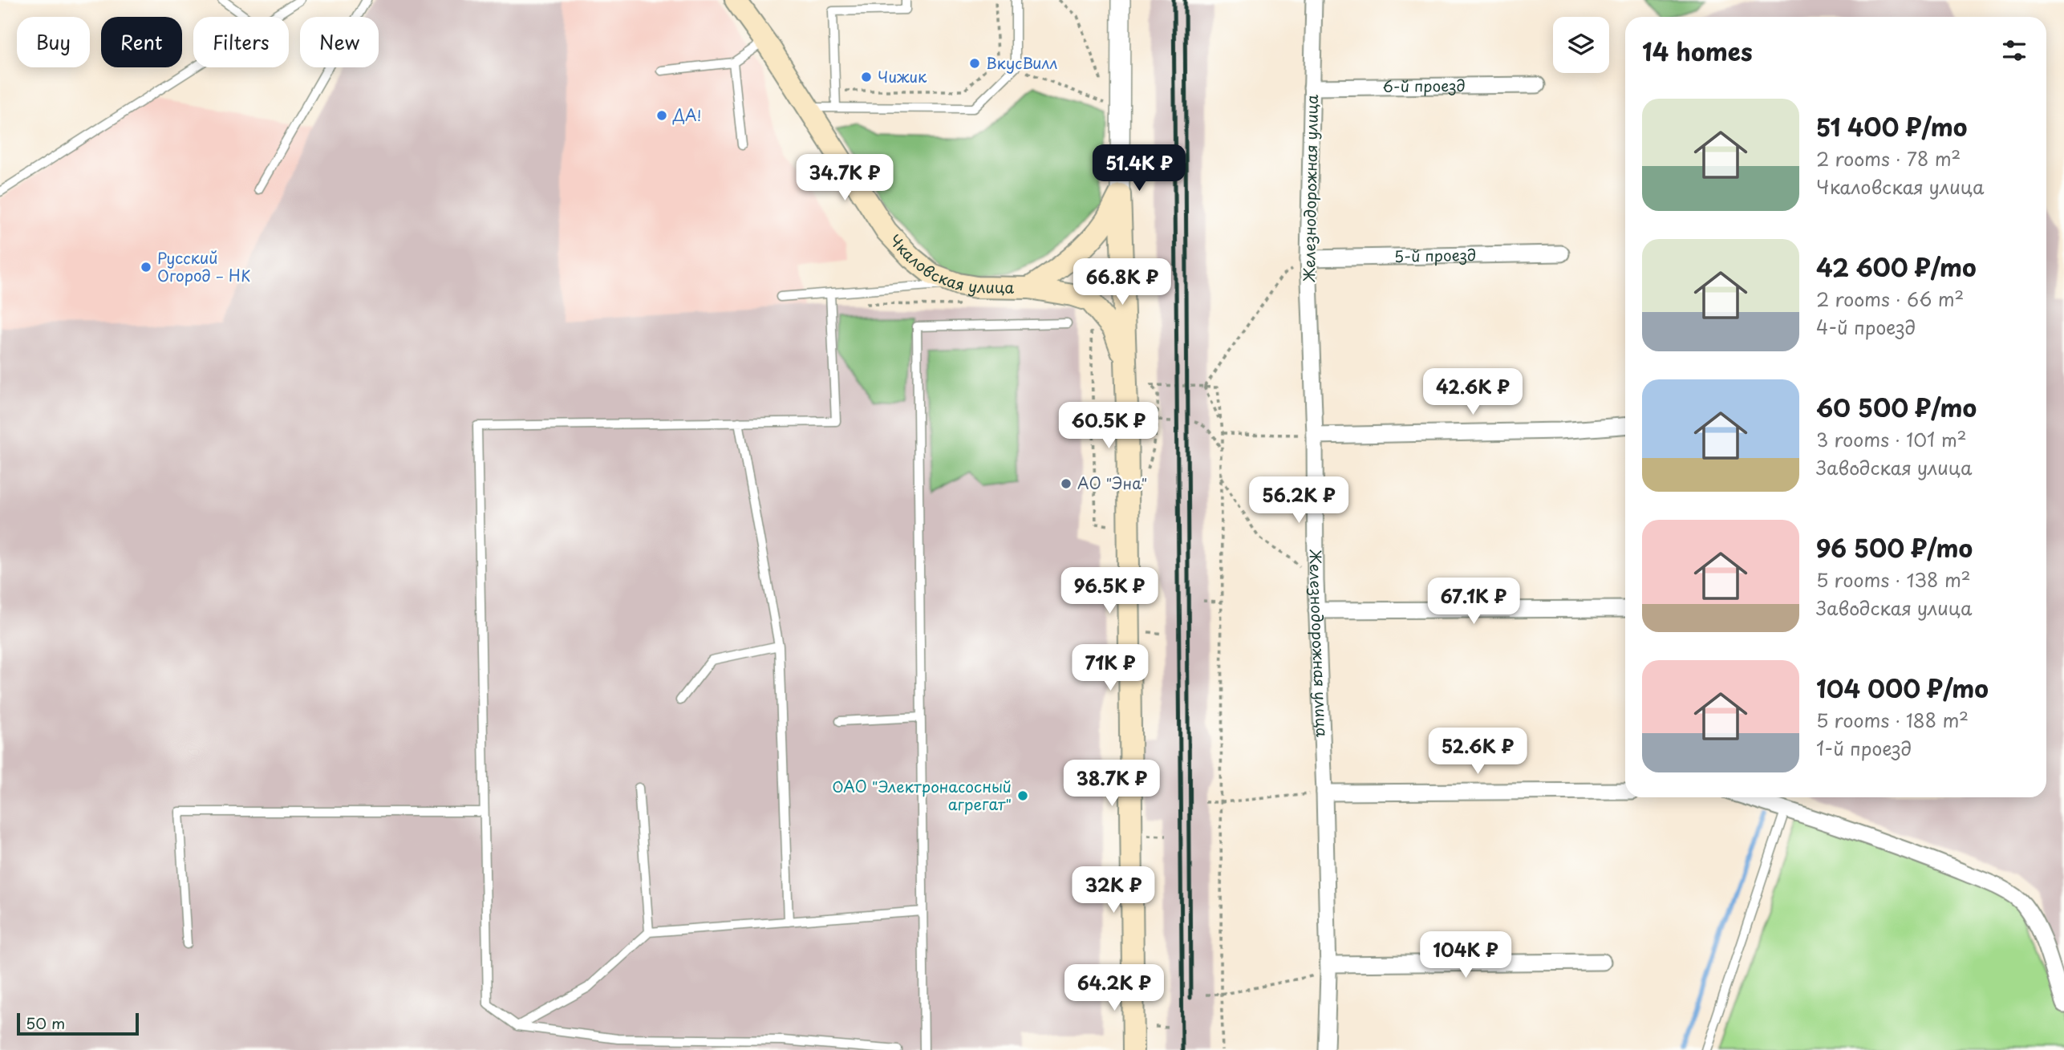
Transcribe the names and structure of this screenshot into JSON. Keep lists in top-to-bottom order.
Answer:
{
  "streets": {
    "main road": ["Чкаловская улица"],
    "street": ["6-й проезд", "Железнодорожная улица", "5-й проезд"]
  },
  "crossings": [
    ["6-й проезд", "Железнодорожная улица"],
    ["Железнодорожная улица", "5-й проезд"]
  ],
  "places": [
    "ВкусВилл",
    "Чижик",
    "ДА!",
    "Русский Огород – НК",
    "АО \"Эна\"",
    "ОАО \"Электронасосный агрегат\""
  ],
  "scale_bar": "50 m",
  "page": {
    "chip": [
      "Buy",
      "Rent",
      "Filters",
      "New"
    ],
    "heading": "14 homes",
    "list": [
      {
        "name": "51 400 ₽/mo",
        "note": "2 rooms · 78 m² · Чкаловская улица"
      },
      {
        "name": "42 600 ₽/mo",
        "note": "2 rooms · 66 m² · 4-й проезд"
      },
      {
        "name": "60 500 ₽/mo",
        "note": "3 rooms · 101 m² · Заводская улица"
      },
      {
        "name": "96 500 ₽/mo",
        "note": "5 rooms · 138 m² · Заводская улица"
      },
      {
        "name": "104 000 ₽/mo",
        "note": "5 rooms · 188 m² · 1-й проезд"
      }
    ],
    "price": [
      "51.4K ₽",
      "34.7K ₽",
      "66.8K ₽",
      "42.6K ₽",
      "60.5K ₽",
      "56.2K ₽",
      "96.5K ₽",
      "67.1K ₽",
      "71K ₽",
      "52.6K ₽",
      "38.7K ₽",
      "32K ₽",
      "104K ₽",
      "64.2K ₽"
    ],
    "scale": "50 m"
  }
}
